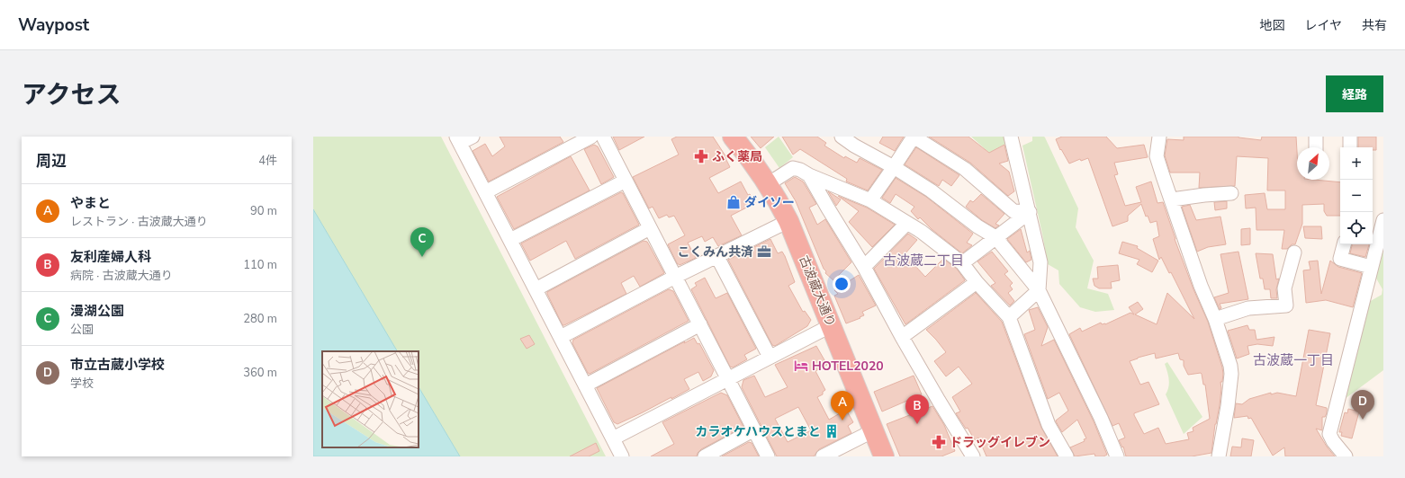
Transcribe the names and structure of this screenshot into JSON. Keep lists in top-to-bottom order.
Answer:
{
  "streets": {
    "highway": ["古波蔵大通り"]
  },
  "districts": ["古波蔵二丁目", "古波蔵一丁目"],
  "places": {
    "pharmacy": ["ふく薬局", "ドラッグイレブン"],
    "shop": ["ダイソー"],
    "office": ["こくみん共済"],
    "hotel": ["HOTEL2020"],
    "building": ["カラオケハウスとまと"]
  },
  "north": "top right",
  "page": {
    "header": "Waypost",
    "nav": ["地図", "レイヤ", "共有"],
    "title": "アクセス",
    "buttons": "経路",
    "heading": ["周辺", "4件"],
    "map_buttons": ["+", "−"],
    "list": [
      {
        "mark": "A",
        "name": "やまと",
        "note": "レストラン · 古波蔵大通り",
        "value": "90 m"
      },
      {
        "mark": "B",
        "name": "友利産婦人科",
        "note": "病院 · 古波蔵大通り",
        "value": "110 m"
      },
      {
        "mark": "C",
        "name": "漫湖公園",
        "note": "公園",
        "value": "280 m"
      },
      {
        "mark": "D",
        "name": "市立古蔵小学校",
        "note": "学校",
        "value": "360 m"
      }
    ],
    "pins": [
      "C",
      "D",
      "A",
      "B"
    ]
  }
}
